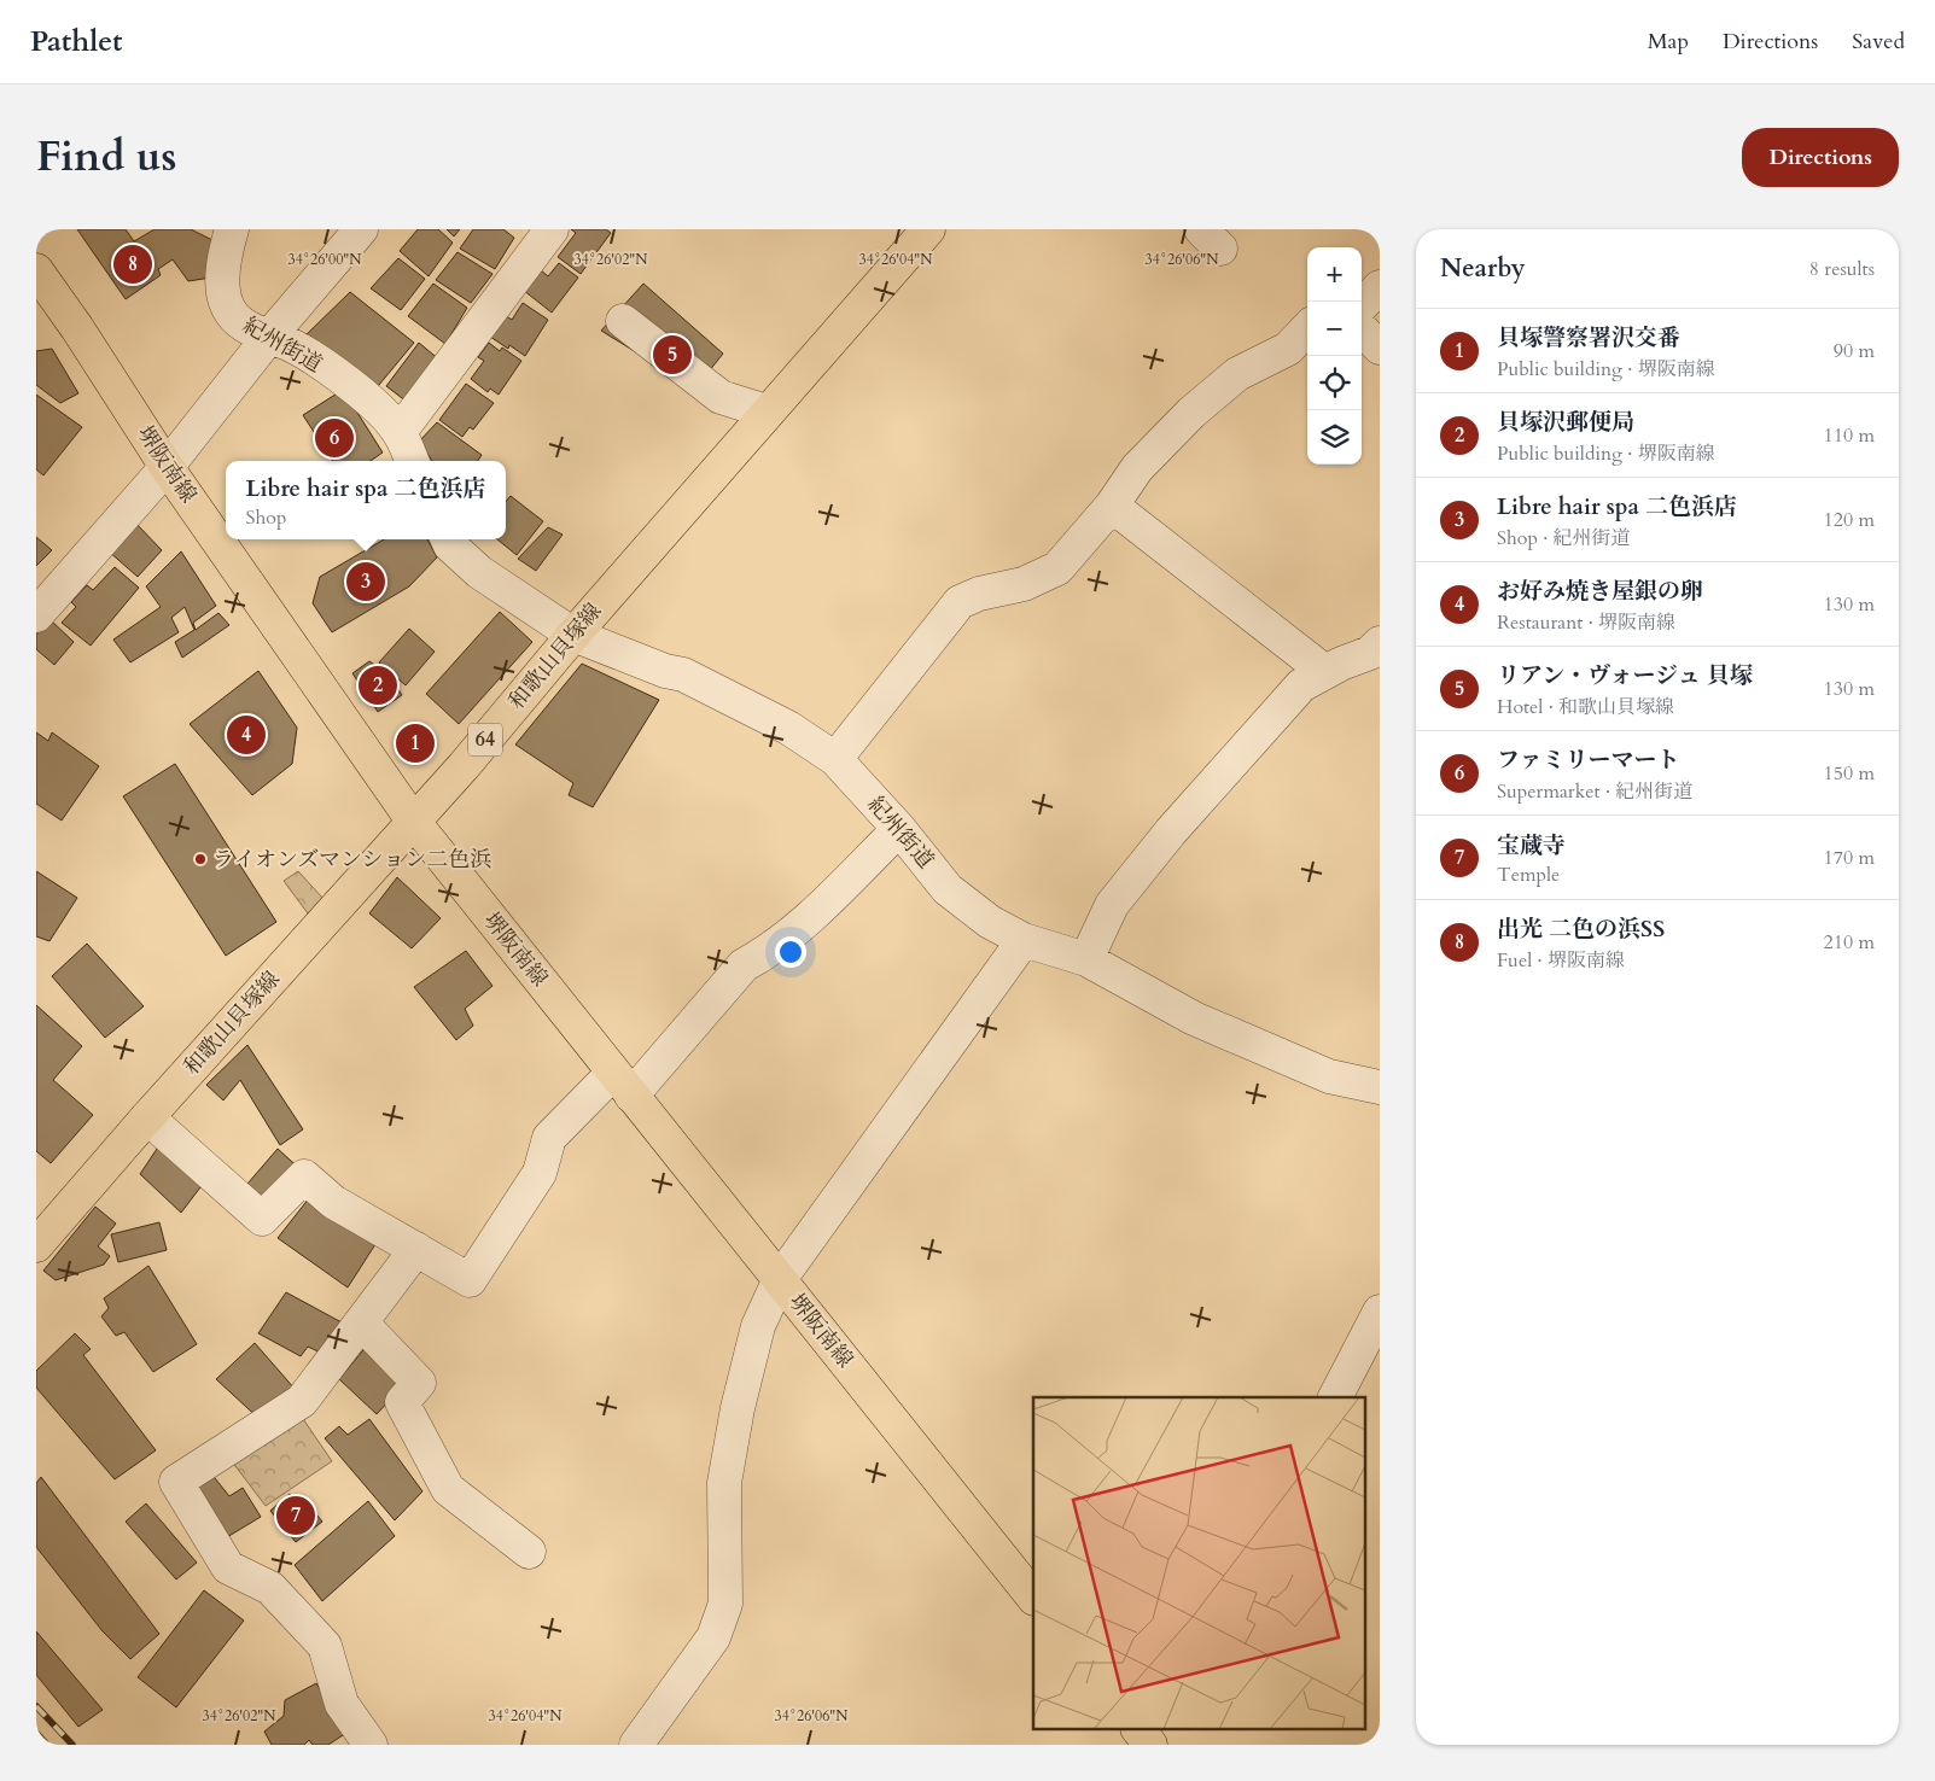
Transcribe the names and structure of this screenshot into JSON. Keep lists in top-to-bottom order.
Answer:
{
  "streets": {
    "main road": ["堺阪南線", "和歌山貝塚線", "64"],
    "street": ["紀州街道"]
  },
  "crossings": [
    ["紀州街道", "和歌山貝塚線"],
    ["堺阪南線", "和歌山貝塚線"]
  ],
  "places": ["ライオンズマンション二色浜"],
  "page": {
    "header": "Pathlet",
    "nav": ["Map", "Directions", "Saved"],
    "title": "Find us",
    "buttons": "Directions",
    "heading": ["Nearby", "8 results"],
    "pins": [
      "8",
      "5",
      "6",
      "3",
      "2",
      "4",
      "1",
      "7"
    ],
    "map_buttons": ["+", "−"],
    "list": [
      {
        "mark": "1",
        "name": "貝塚警察署沢交番",
        "note": "Public building · 堺阪南線",
        "value": "90 m"
      },
      {
        "mark": "2",
        "name": "貝塚沢郵便局",
        "note": "Public building · 堺阪南線",
        "value": "110 m"
      },
      {
        "mark": "3",
        "name": "Libre hair spa 二色浜店",
        "note": "Shop · 紀州街道",
        "value": "120 m"
      },
      {
        "mark": "4",
        "name": "お好み焼き屋銀の卵",
        "note": "Restaurant · 堺阪南線",
        "value": "130 m"
      },
      {
        "mark": "5",
        "name": "リアン・ヴォージュ 貝塚",
        "note": "Hotel · 和歌山貝塚線",
        "value": "130 m"
      },
      {
        "mark": "6",
        "name": "ファミリーマート",
        "note": "Supermarket · 紀州街道",
        "value": "150 m"
      },
      {
        "mark": "7",
        "name": "宝蔵寺",
        "note": "Temple",
        "value": "170 m"
      },
      {
        "mark": "8",
        "name": "出光 二色の浜SS",
        "note": "Fuel · 堺阪南線",
        "value": "210 m"
      }
    ],
    "popup": ["Libre hair spa 二色浜店", "Shop"]
  },
  "coordinates": [
    "34°26'00\"N",
    "34°26'02\"N",
    "34°26'04\"N",
    "34°26'06\"N"
  ]
}
